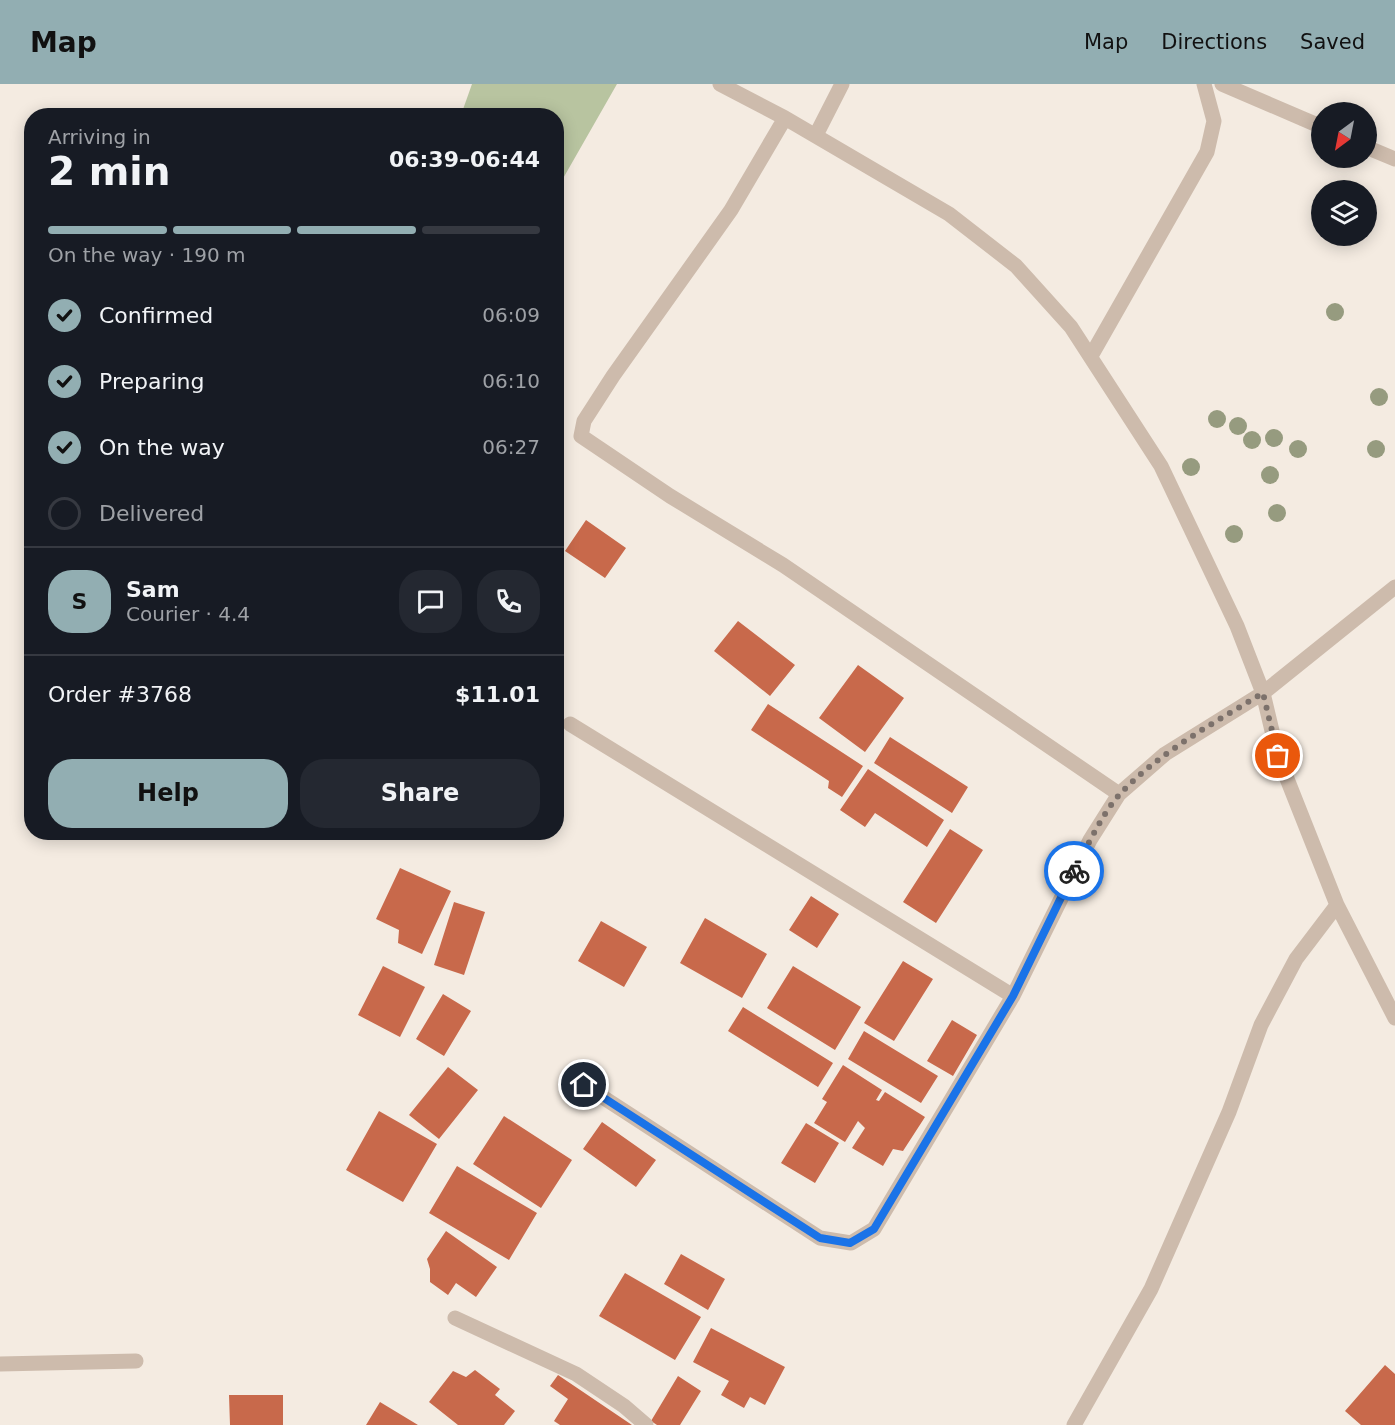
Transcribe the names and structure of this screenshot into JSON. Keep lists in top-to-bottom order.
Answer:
{
  "north": "bottom left",
  "page": {
    "header": "Map",
    "nav": ["Map", "Directions", "Saved"],
    "heading": ["2 min", "Arriving in", "06:39–06:44"],
    "panel": [
      "Sam",
      "Courier · 4.4",
      "Order #3768",
      "$11.01"
    ],
    "bar": "On the way · 190 m",
    "list": [
      ["Confirmed", "06:09"],
      ["Preparing", "06:10"],
      ["On the way", "06:27"],
      "Delivered"
    ],
    "round": "S",
    "buttons": ["Help", "Share"]
  }
}
